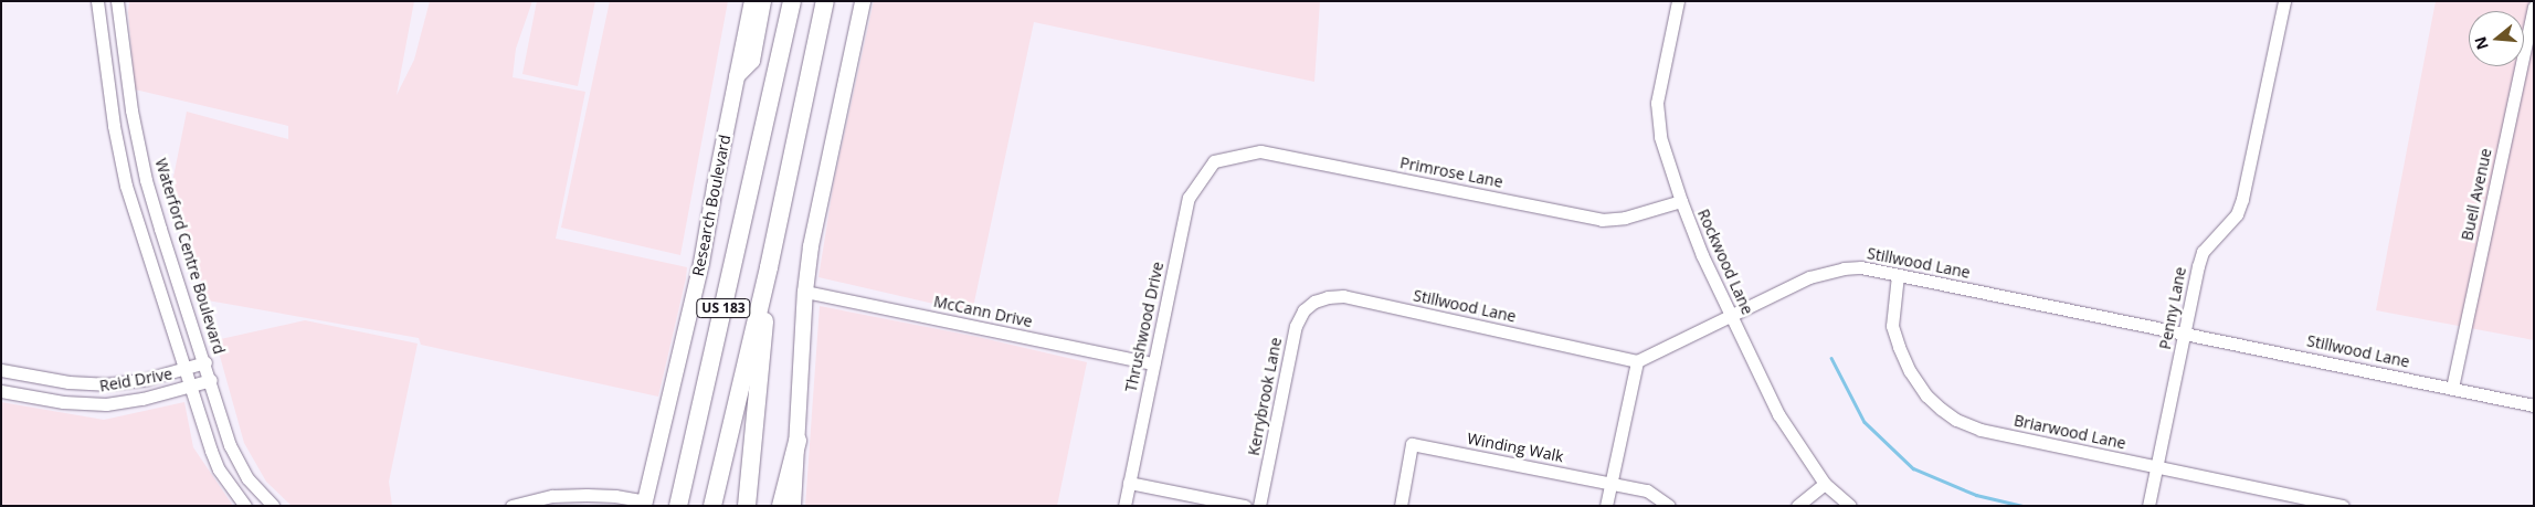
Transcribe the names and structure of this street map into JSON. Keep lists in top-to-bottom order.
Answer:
{
  "streets": {
    "highway": ["US 183"],
    "main road": ["Research Boulevard"],
    "street": [
      "Primrose Lane",
      "Buell Avenue",
      "Waterford Centre Boulevard",
      "Rockwood Lane",
      "Stillwood Lane",
      "Penny Lane",
      "McCann Drive",
      "Thrushwood Drive",
      "Reid Drive",
      "Kerrybrook Lane",
      "Briarwood Lane",
      "Winding Walk"
    ]
  },
  "crossings": [
    ["Primrose Lane", "Rockwood Lane"],
    ["Primrose Lane", "Thrushwood Drive"],
    ["Buell Avenue", "Stillwood Lane"],
    ["Waterford Centre Boulevard", "Reid Drive"],
    ["Rockwood Lane", "Stillwood Lane"],
    ["Stillwood Lane", "Penny Lane"],
    ["Stillwood Lane", "Kerrybrook Lane"],
    ["Stillwood Lane", "Briarwood Lane"],
    ["Penny Lane", "Briarwood Lane"],
    ["McCann Drive", "Thrushwood Drive"]
  ],
  "north": "left"
}
